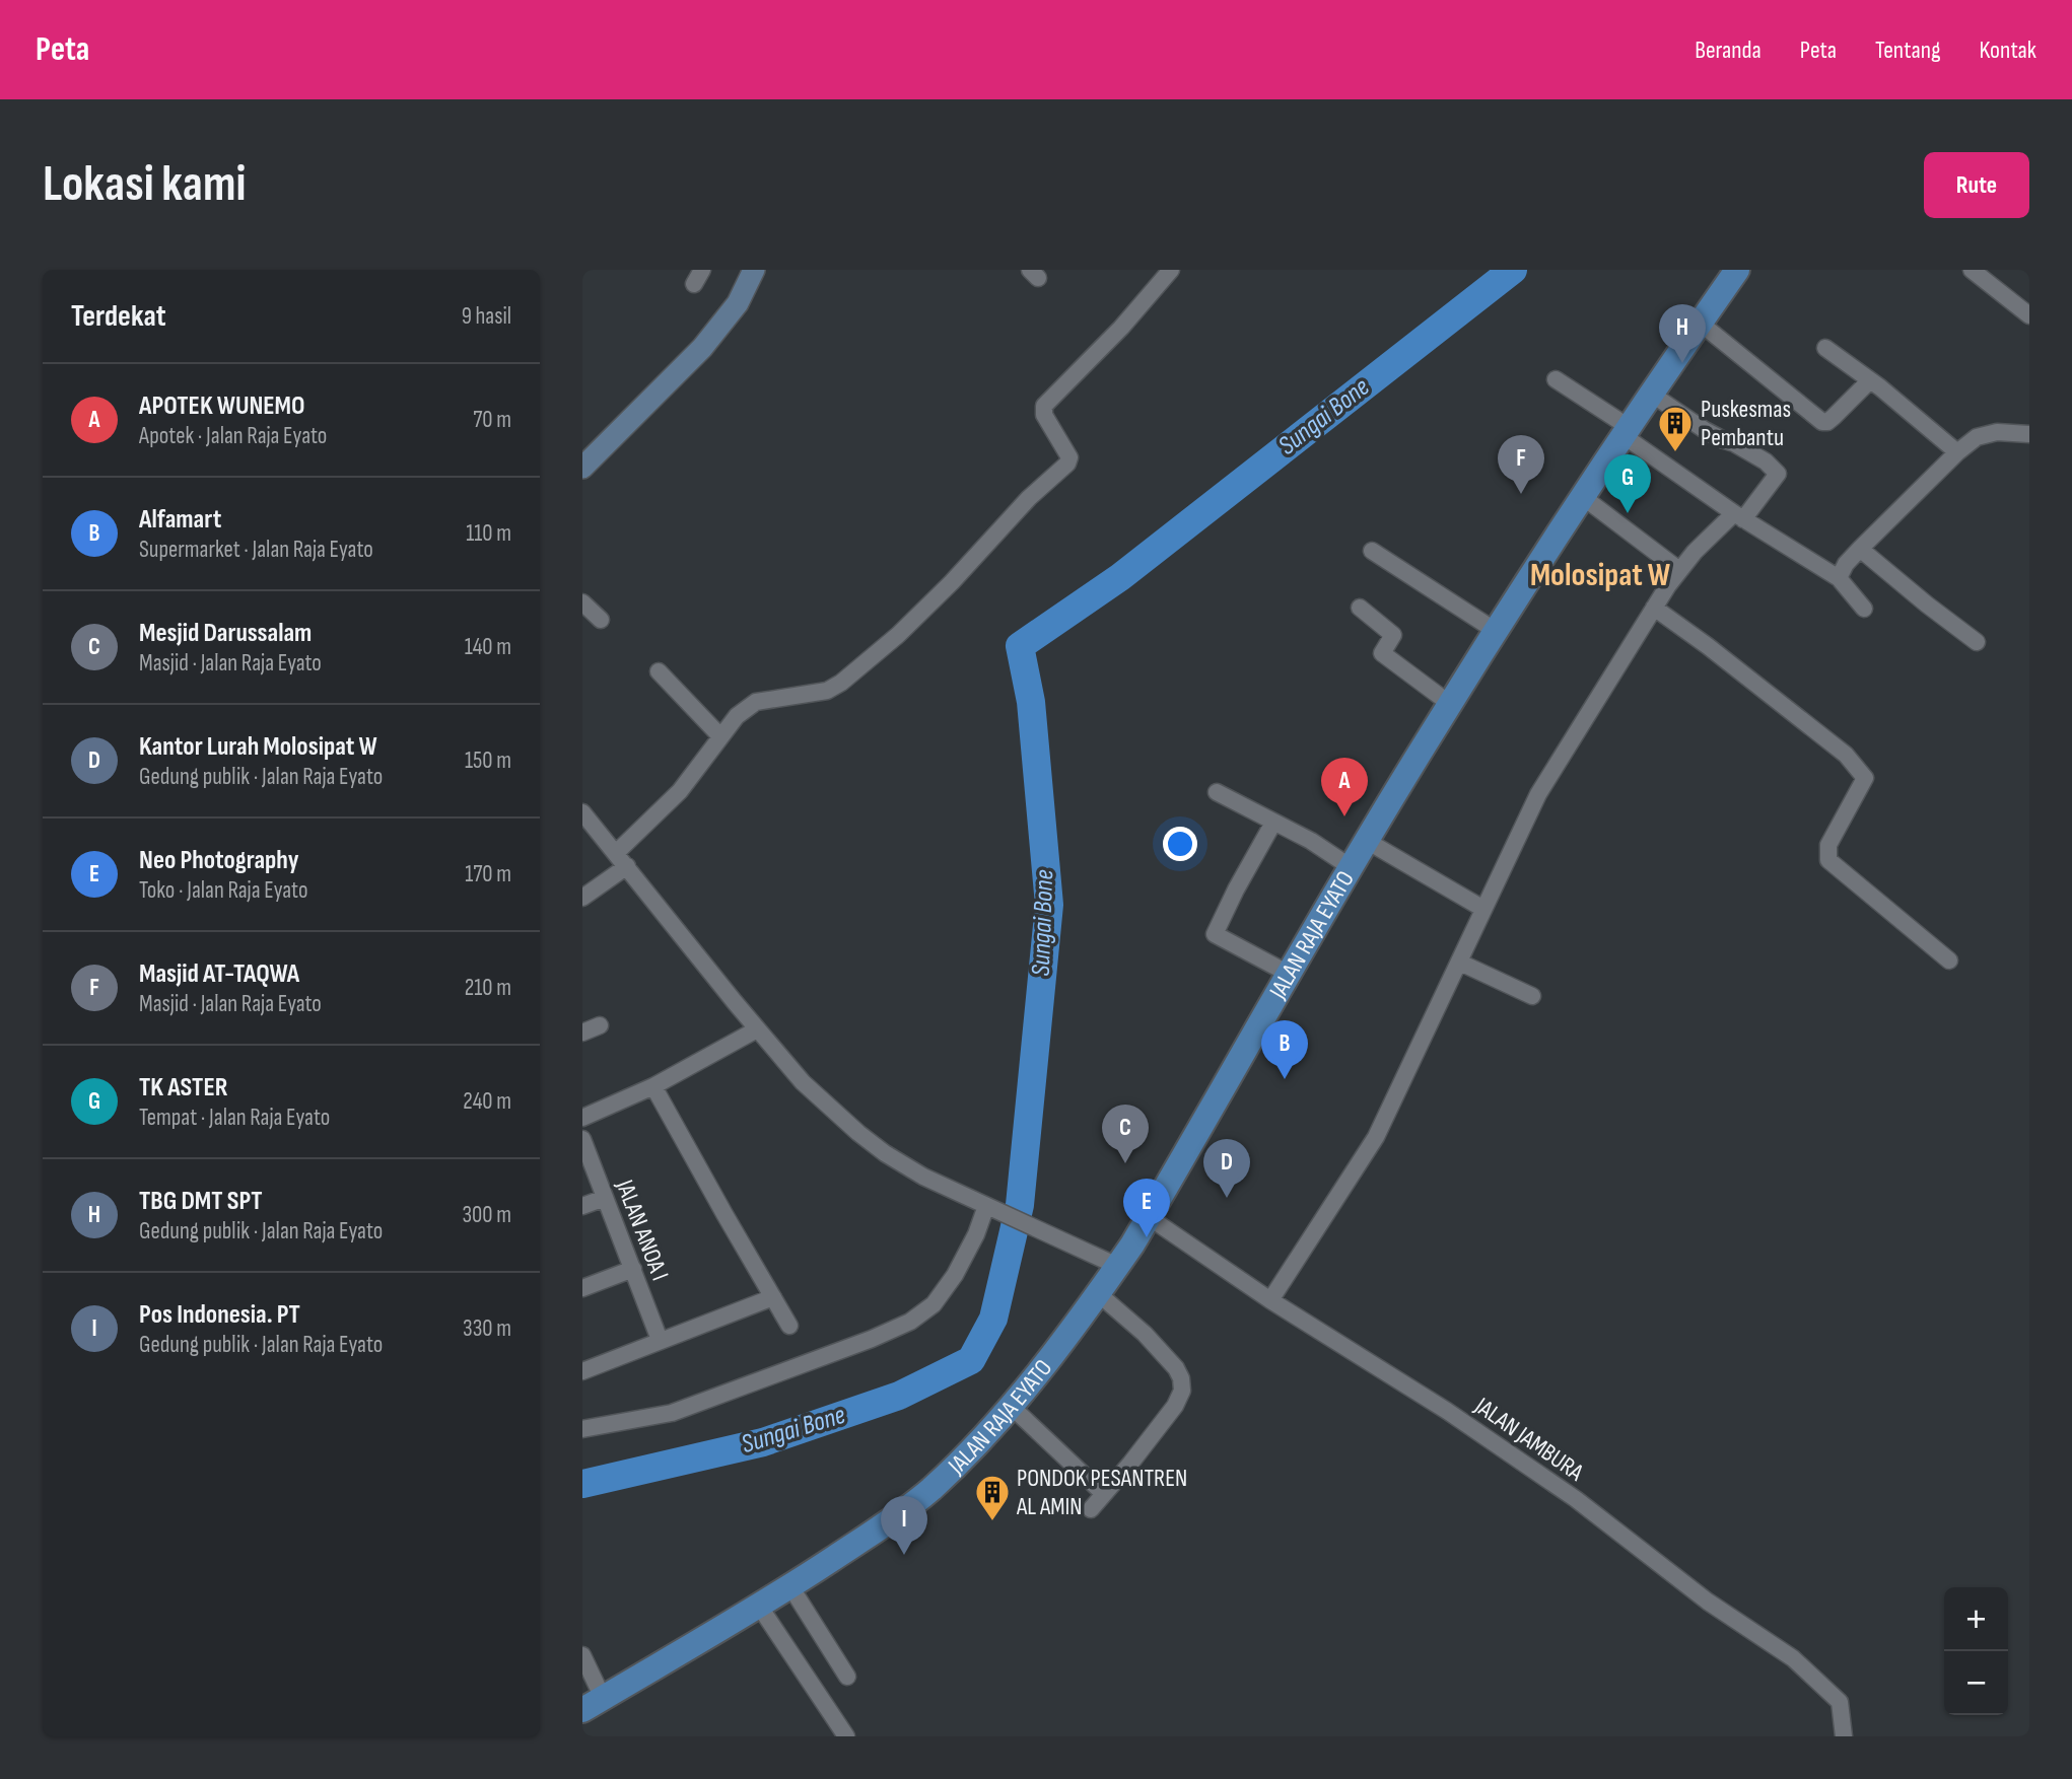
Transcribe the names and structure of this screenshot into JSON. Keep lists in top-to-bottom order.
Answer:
{
  "streets": {
    "main road": ["JALAN RAJA EYATO"],
    "street": ["JALAN ANOA I", "JALAN JAMBURA"]
  },
  "crossings": [
    ["JALAN RAJA EYATO", "JALAN JAMBURA"]
  ],
  "districts": ["Molosipat W"],
  "water": ["Sungai Bone"],
  "places": {
    "building": ["Puskesmas Pembantu", "PONDOK PESANTREN AL AMIN"]
  },
  "page": {
    "header": "Peta",
    "nav": [
      "Beranda",
      "Peta",
      "Tentang",
      "Kontak"
    ],
    "buttons": "Rute",
    "title": "Lokasi kami",
    "heading": ["Terdekat", "9 hasil"],
    "pins": [
      "H",
      "F",
      "G",
      "A",
      "B",
      "C",
      "D",
      "E",
      "I"
    ],
    "list": [
      {
        "mark": "A",
        "name": "APOTEK WUNEMO",
        "note": "Apotek · Jalan Raja Eyato",
        "value": "70 m"
      },
      {
        "mark": "B",
        "name": "Alfamart",
        "note": "Supermarket · Jalan Raja Eyato",
        "value": "110 m"
      },
      {
        "mark": "C",
        "name": "Mesjid Darussalam",
        "note": "Masjid · Jalan Raja Eyato",
        "value": "140 m"
      },
      {
        "mark": "D",
        "name": "Kantor Lurah Molosipat W",
        "note": "Gedung publik · Jalan Raja Eyato",
        "value": "150 m"
      },
      {
        "mark": "E",
        "name": "Neo Photography",
        "note": "Toko · Jalan Raja Eyato",
        "value": "170 m"
      },
      {
        "mark": "F",
        "name": "Masjid AT-TAQWA",
        "note": "Masjid · Jalan Raja Eyato",
        "value": "210 m"
      },
      {
        "mark": "G",
        "name": "TK ASTER",
        "note": "Tempat · Jalan Raja Eyato",
        "value": "240 m"
      },
      {
        "mark": "H",
        "name": "TBG DMT SPT",
        "note": "Gedung publik · Jalan Raja Eyato",
        "value": "300 m"
      },
      {
        "mark": "I",
        "name": "Pos Indonesia. PT",
        "note": "Gedung publik · Jalan Raja Eyato",
        "value": "330 m"
      }
    ],
    "map_buttons": ["+", "−"]
  }
}
